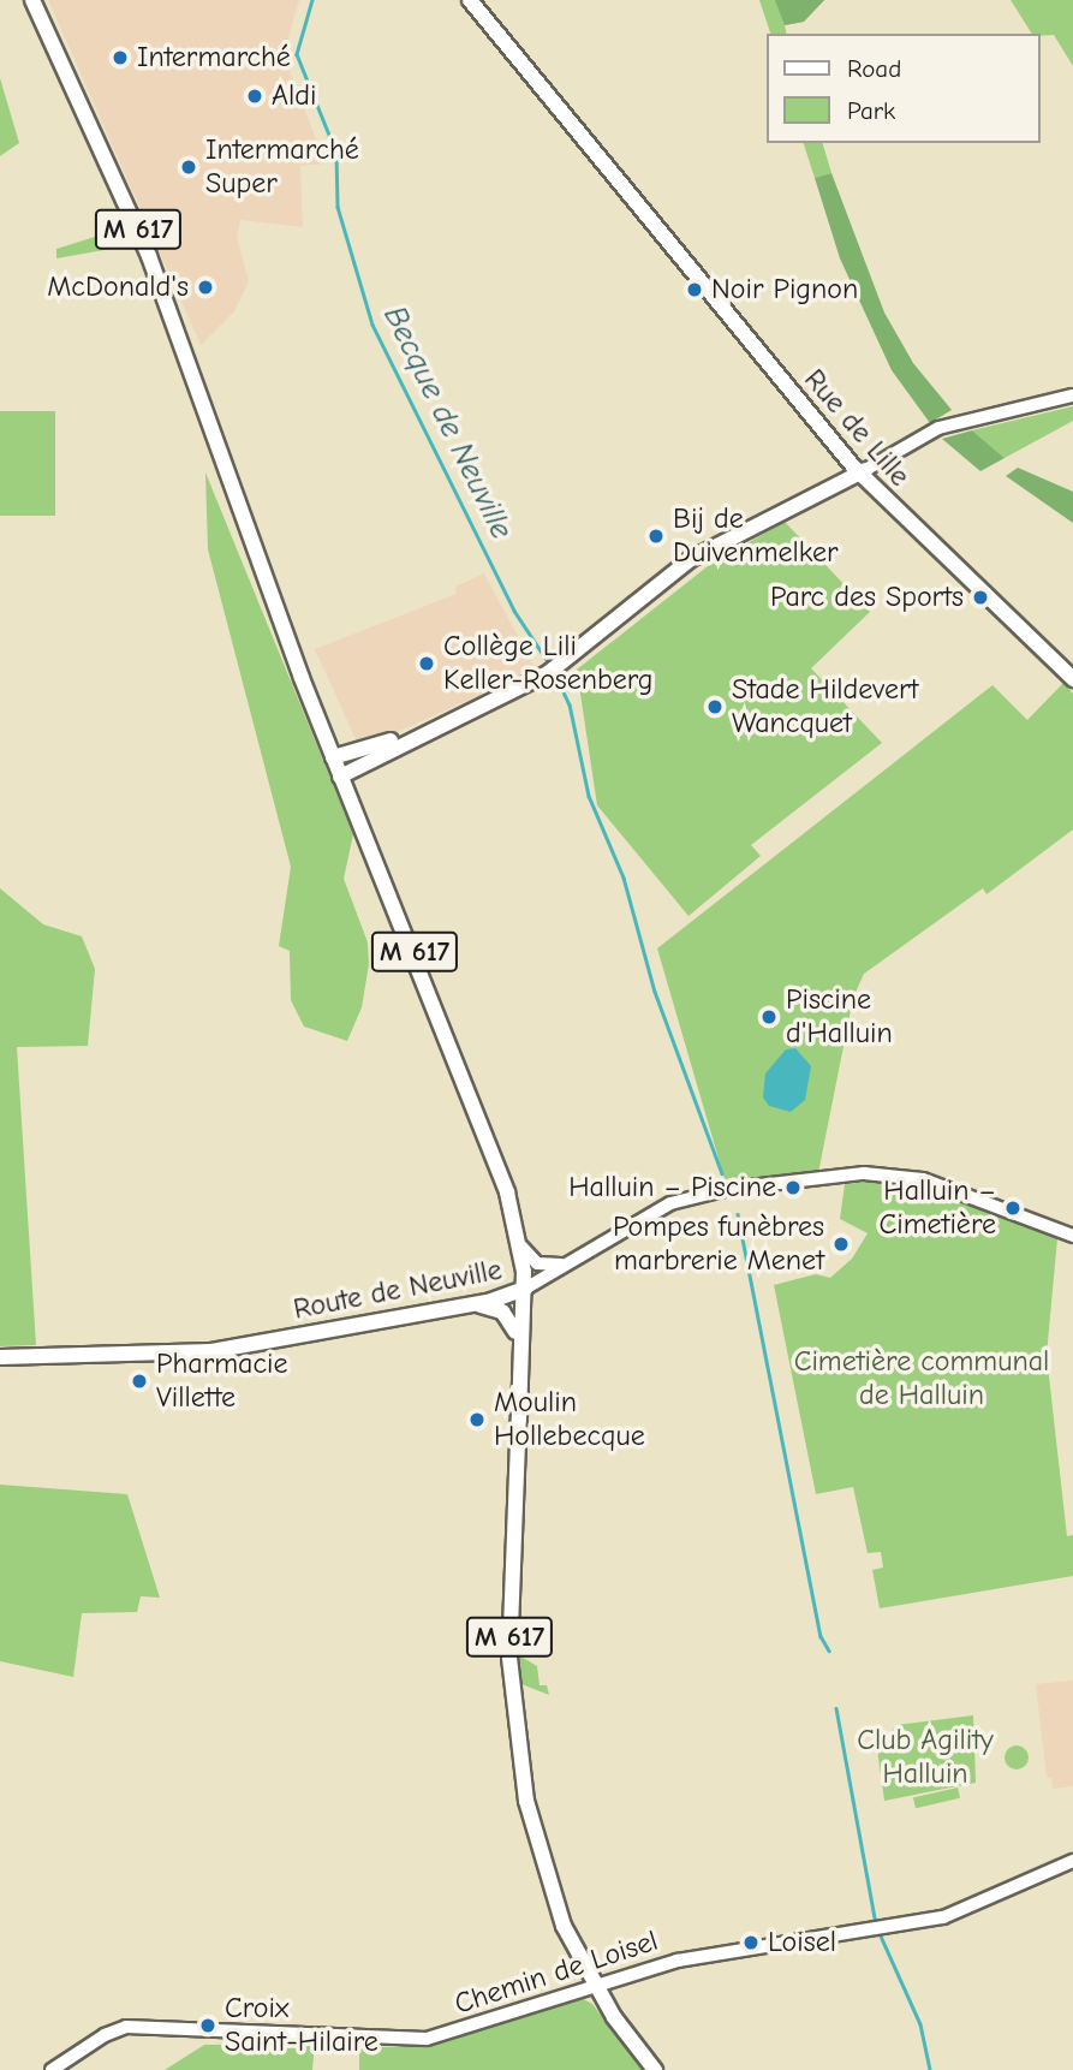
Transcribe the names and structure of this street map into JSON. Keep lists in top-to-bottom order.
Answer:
{
  "streets": {
    "main road": ["M 617", "Rue de Lille", "Route de Neuville"],
    "street": ["Chemin de Loisel"]
  },
  "crossings": [
    ["M 617", "Route de Neuville"],
    ["M 617", "Chemin de Loisel"]
  ],
  "water": ["Becque de Neuville"],
  "parks": ["Cimetière communal de Halluin", "Club Agility Halluin"],
  "places": [
    "Intermarché",
    "Aldi",
    "Intermarché Super",
    "McDonald's",
    "Noir Pignon",
    "Bij de Duivenmelker",
    "Parc des Sports",
    "Collège Lili Keller-Rosenberg",
    "Stade Hildevert Wancquet",
    "Piscine d'Halluin",
    "Halluin – Piscine",
    "Halluin – Cimetière",
    "Pompes funèbres marbrerie Menet",
    "Pharmacie Villette",
    "Moulin Hollebecque",
    "Loisel",
    "Croix Saint-Hilaire"
  ],
  "legend": ["Road", "Park"]
}
